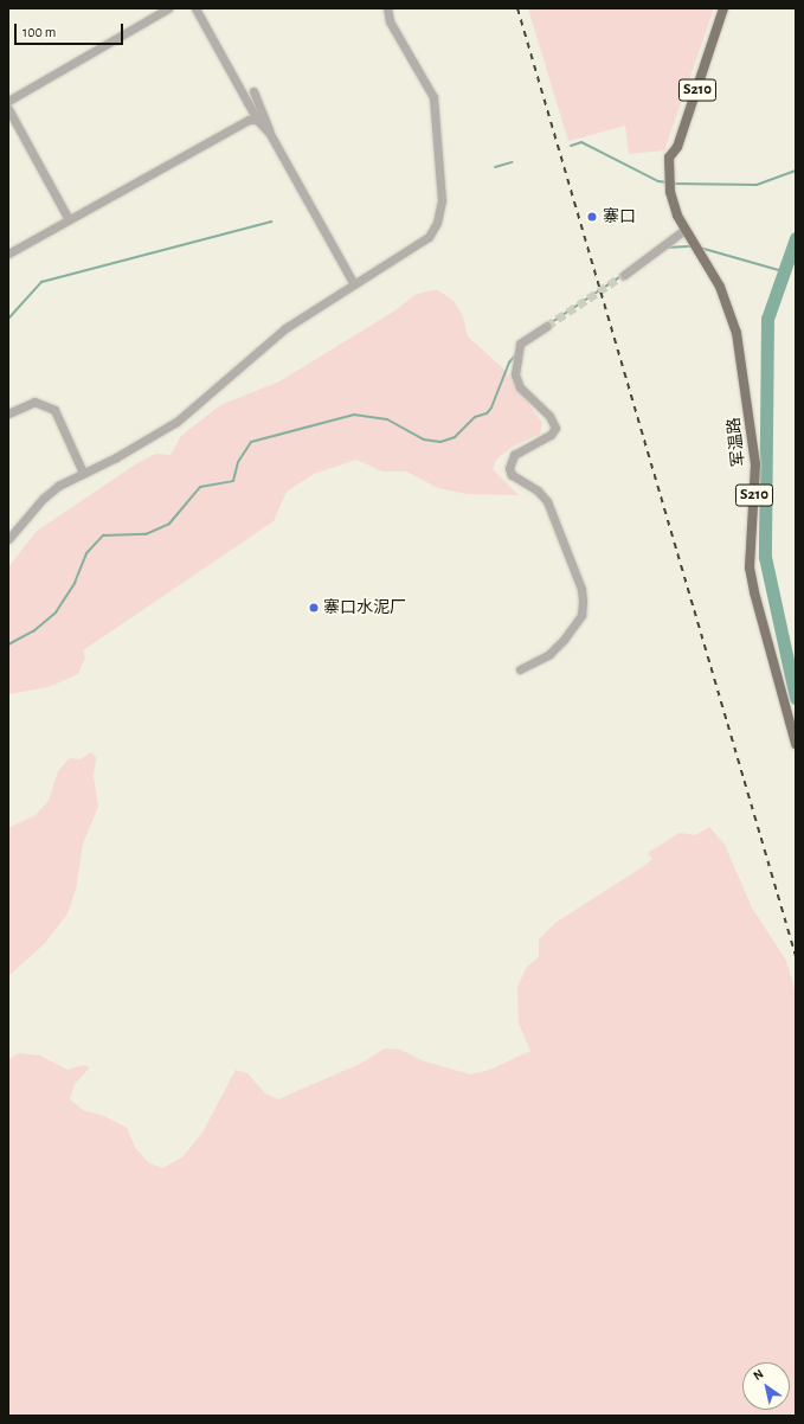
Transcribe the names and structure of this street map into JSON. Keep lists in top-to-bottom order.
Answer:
{
  "streets": {
    "main road": ["S210", "军温路"]
  },
  "crossings": [
    ["S210", "军温路"]
  ],
  "places": ["寨口", "寨口水泥厂"],
  "scale_bar": "100 m",
  "north": "top left"
}
